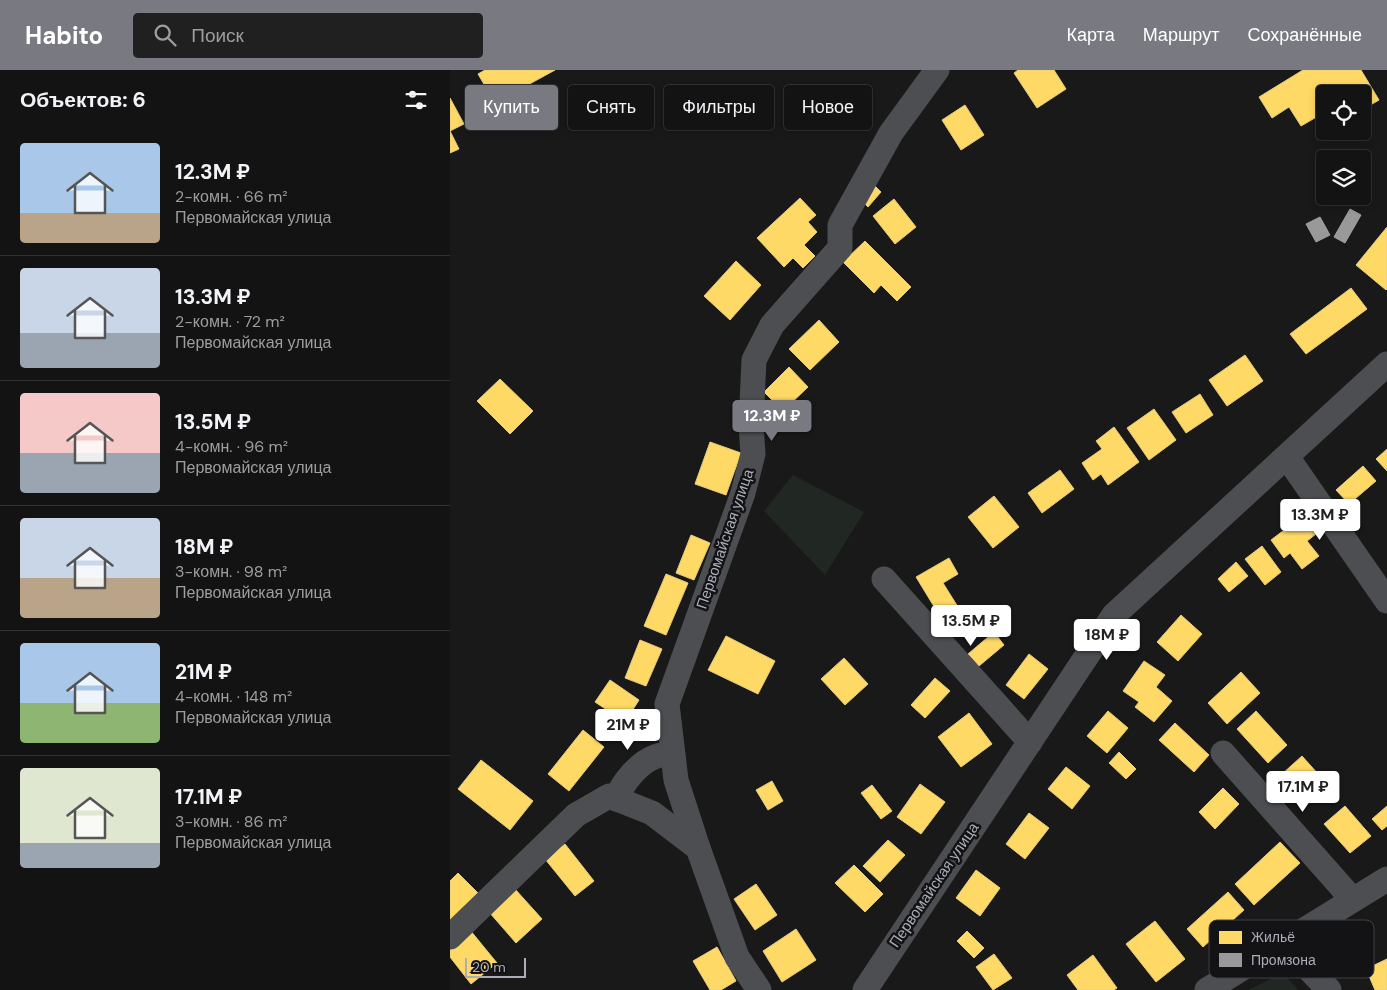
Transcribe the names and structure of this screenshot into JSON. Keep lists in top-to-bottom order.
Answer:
{
  "streets": {
    "street": ["Первомайская улица"]
  },
  "legend": ["Жильё", "Промзона"],
  "scale_bar": "20 m",
  "page": {
    "header": "Habito",
    "search": "Поиск",
    "nav": ["Карта", "Маршрут", "Сохранённые"],
    "heading": "Объектов: 6",
    "chip": [
      "Купить",
      "Снять",
      "Фильтры",
      "Новое"
    ],
    "list": [
      {
        "name": "12.3M ₽",
        "note": "2-комн. · 66 m² · Первомайская улица"
      },
      {
        "name": "13.3M ₽",
        "note": "2-комн. · 72 m² · Первомайская улица"
      },
      {
        "name": "13.5M ₽",
        "note": "4-комн. · 96 m² · Первомайская улица"
      },
      {
        "name": "18M ₽",
        "note": "3-комн. · 98 m² · Первомайская улица"
      },
      {
        "name": "21M ₽",
        "note": "4-комн. · 148 m² · Первомайская улица"
      },
      {
        "name": "17.1M ₽",
        "note": "3-комн. · 86 m² · Первомайская улица"
      }
    ],
    "price": [
      "12.3M ₽",
      "13.3M ₽",
      "13.5M ₽",
      "18M ₽",
      "21M ₽",
      "17.1M ₽"
    ],
    "scale": "20 m"
  }
}
